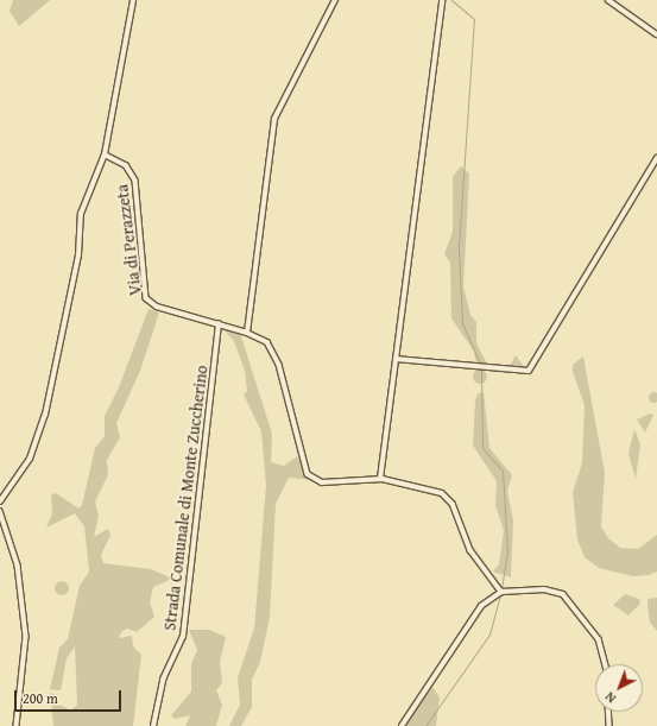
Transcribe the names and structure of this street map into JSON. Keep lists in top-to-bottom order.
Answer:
{
  "streets": {
    "street": ["Via di Perazzeta", "Strada Comunale di Monte Zuccherino"]
  },
  "crossings": [
    ["Via di Perazzeta", "Strada Comunale di Monte Zuccherino"]
  ],
  "scale_bar": "200 m",
  "north": "bottom left"
}
